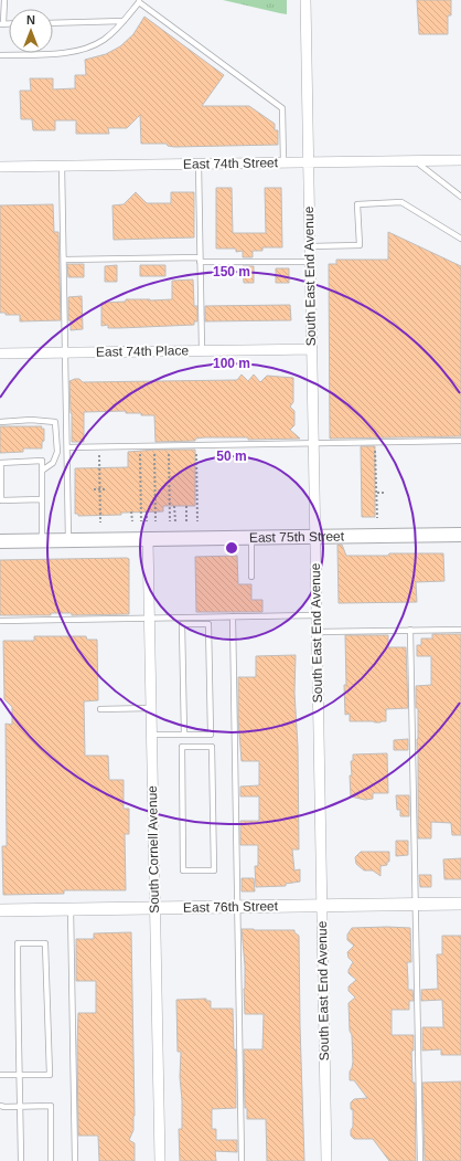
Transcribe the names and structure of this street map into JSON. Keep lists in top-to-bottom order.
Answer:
{
  "streets": {
    "main road": ["East 75th Street"],
    "street": [
      "East 74th Street",
      "South East End Avenue",
      "East 74th Place",
      "South Cornell Avenue",
      "East 76th Street"
    ]
  },
  "crossings": [
    ["East 74th Street", "South East End Avenue"],
    ["South East End Avenue", "East 74th Place"],
    ["South East End Avenue", "East 75th Street"],
    ["South East End Avenue", "East 76th Street"],
    ["East 75th Street", "South Cornell Avenue"],
    ["South Cornell Avenue", "East 76th Street"]
  ],
  "north": "top",
  "rings": ["150 m", "100 m", "50 m"]
}
